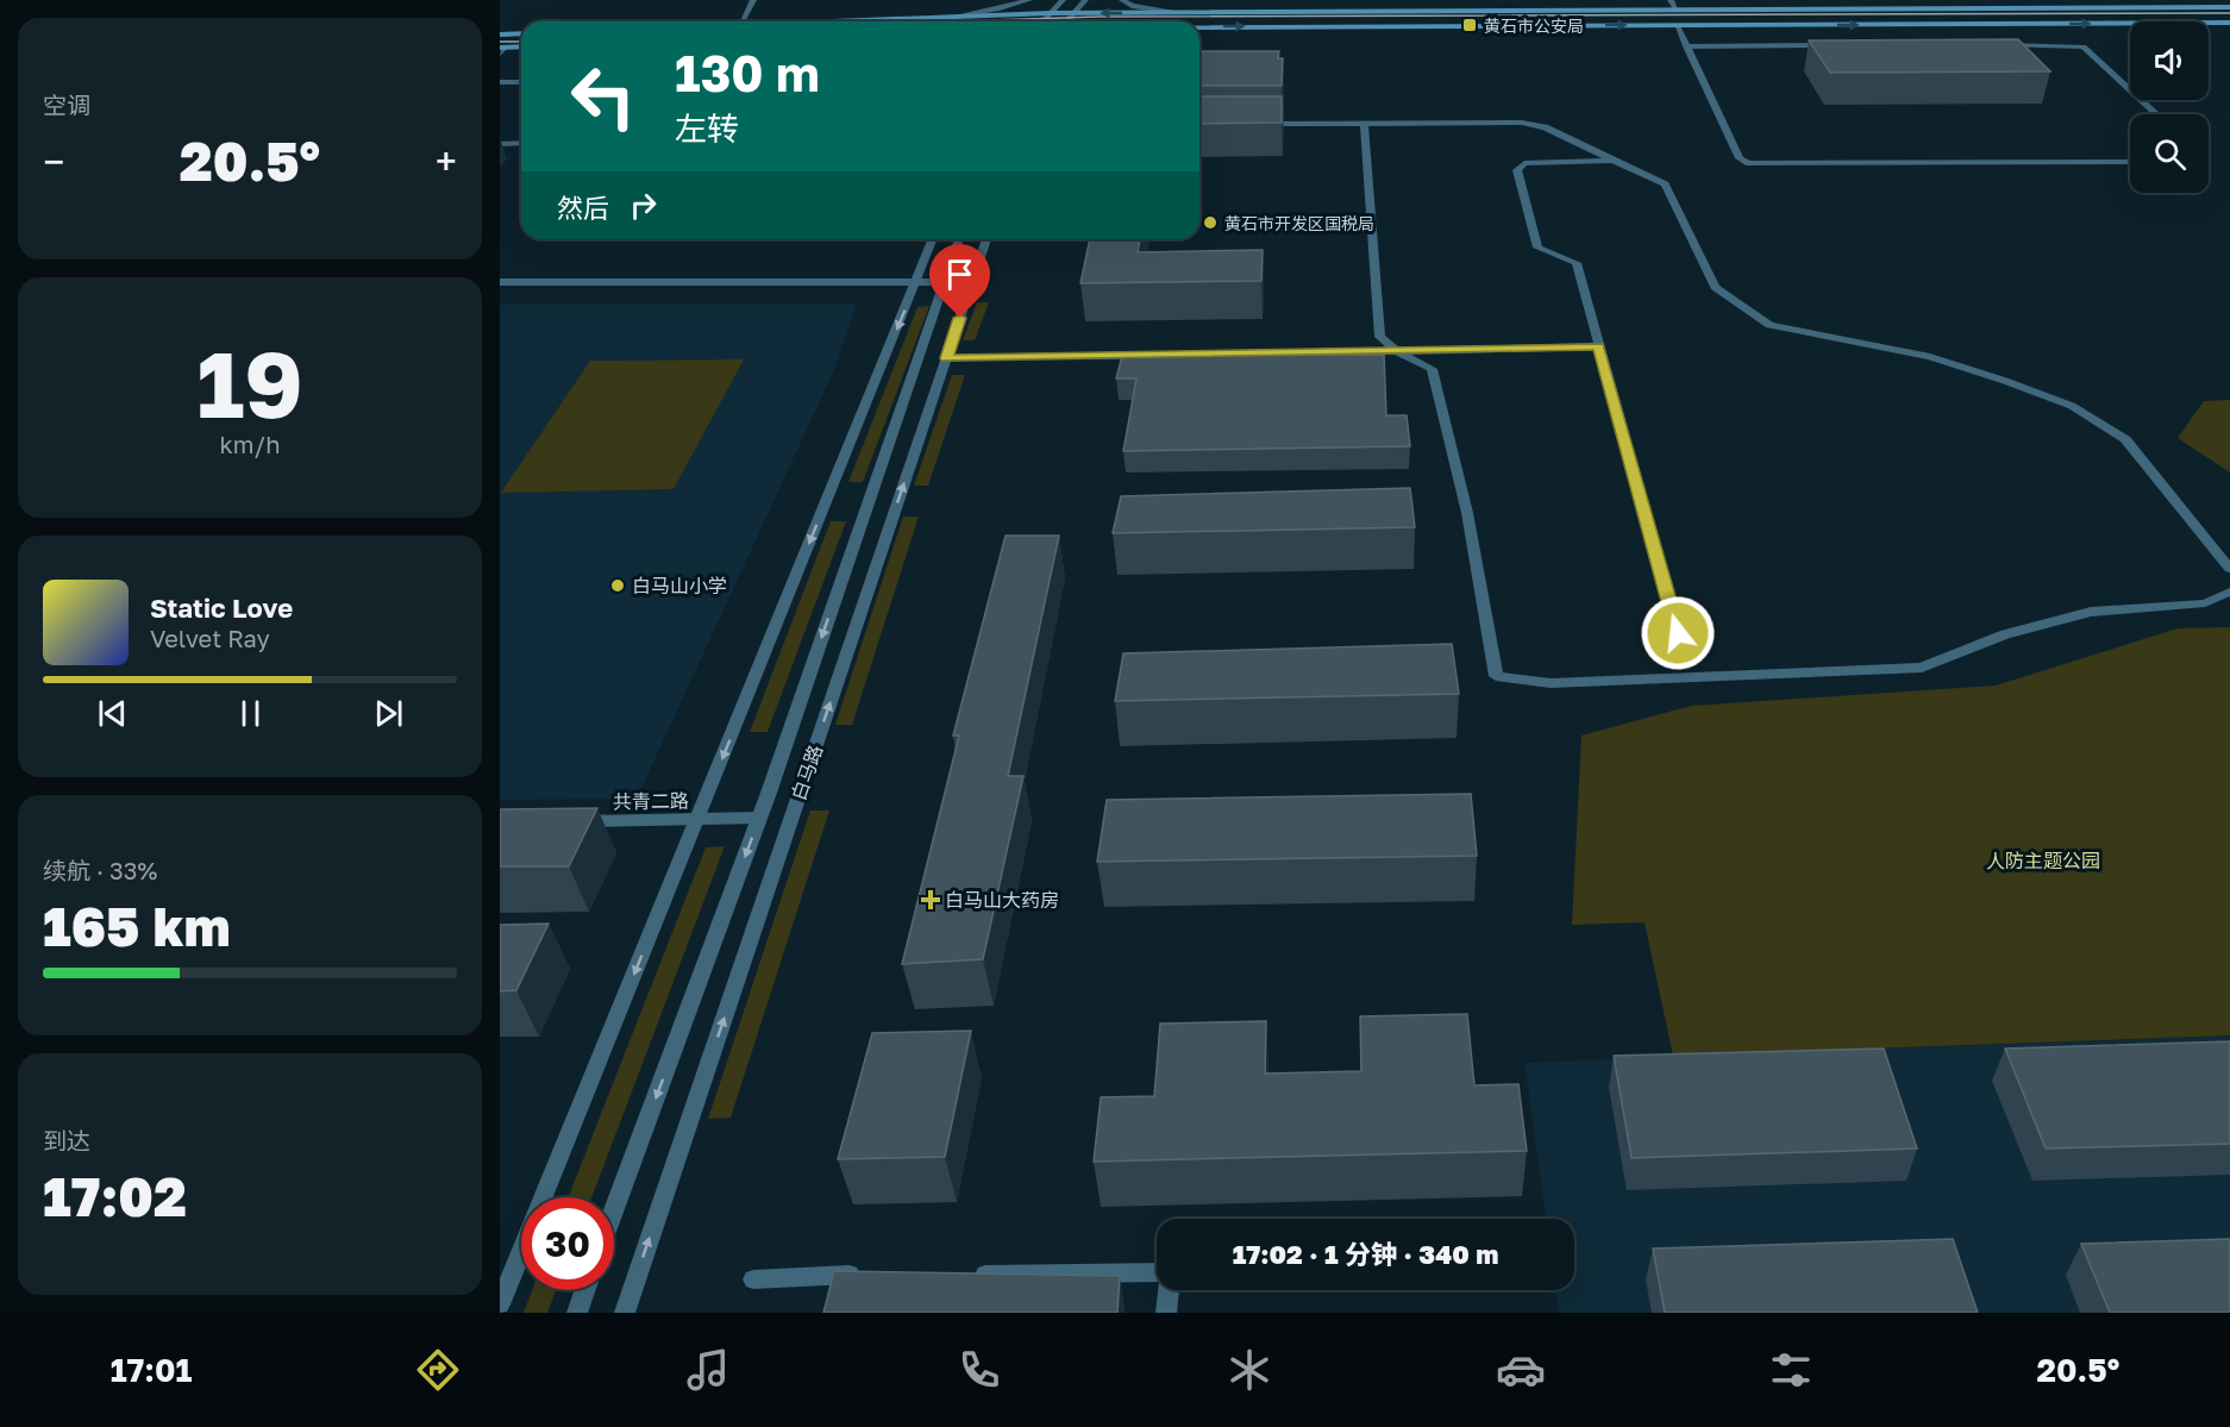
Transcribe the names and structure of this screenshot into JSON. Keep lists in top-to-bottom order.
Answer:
{
  "streets": {
    "street": ["白马路", "共青二路"]
  },
  "crossings": [
    ["白马路", "共青二路"]
  ],
  "parks": ["人防主题公园"],
  "places": {
    "transit": ["黄石市公安局"],
    "other": ["黄石市开发区国税局", "白马山小学"],
    "health": ["白马山大药房"]
  },
  "page": {
    "tile": [
      "空调",
      ["19", "km/h"],
      ["续航 · 33%", "165 km"],
      ["到达", "17:02"]
    ],
    "turn": ["130 m", "左转"],
    "heat": ["−", "20.5°", "+"],
    "then": "然后",
    "song": ["Static Love", "Velvet Ray"],
    "limit": "30",
    "trip": "17:02 · 1 分钟 · 340 m",
    "tabs": ["17:01", "20.5°"]
  }
}
